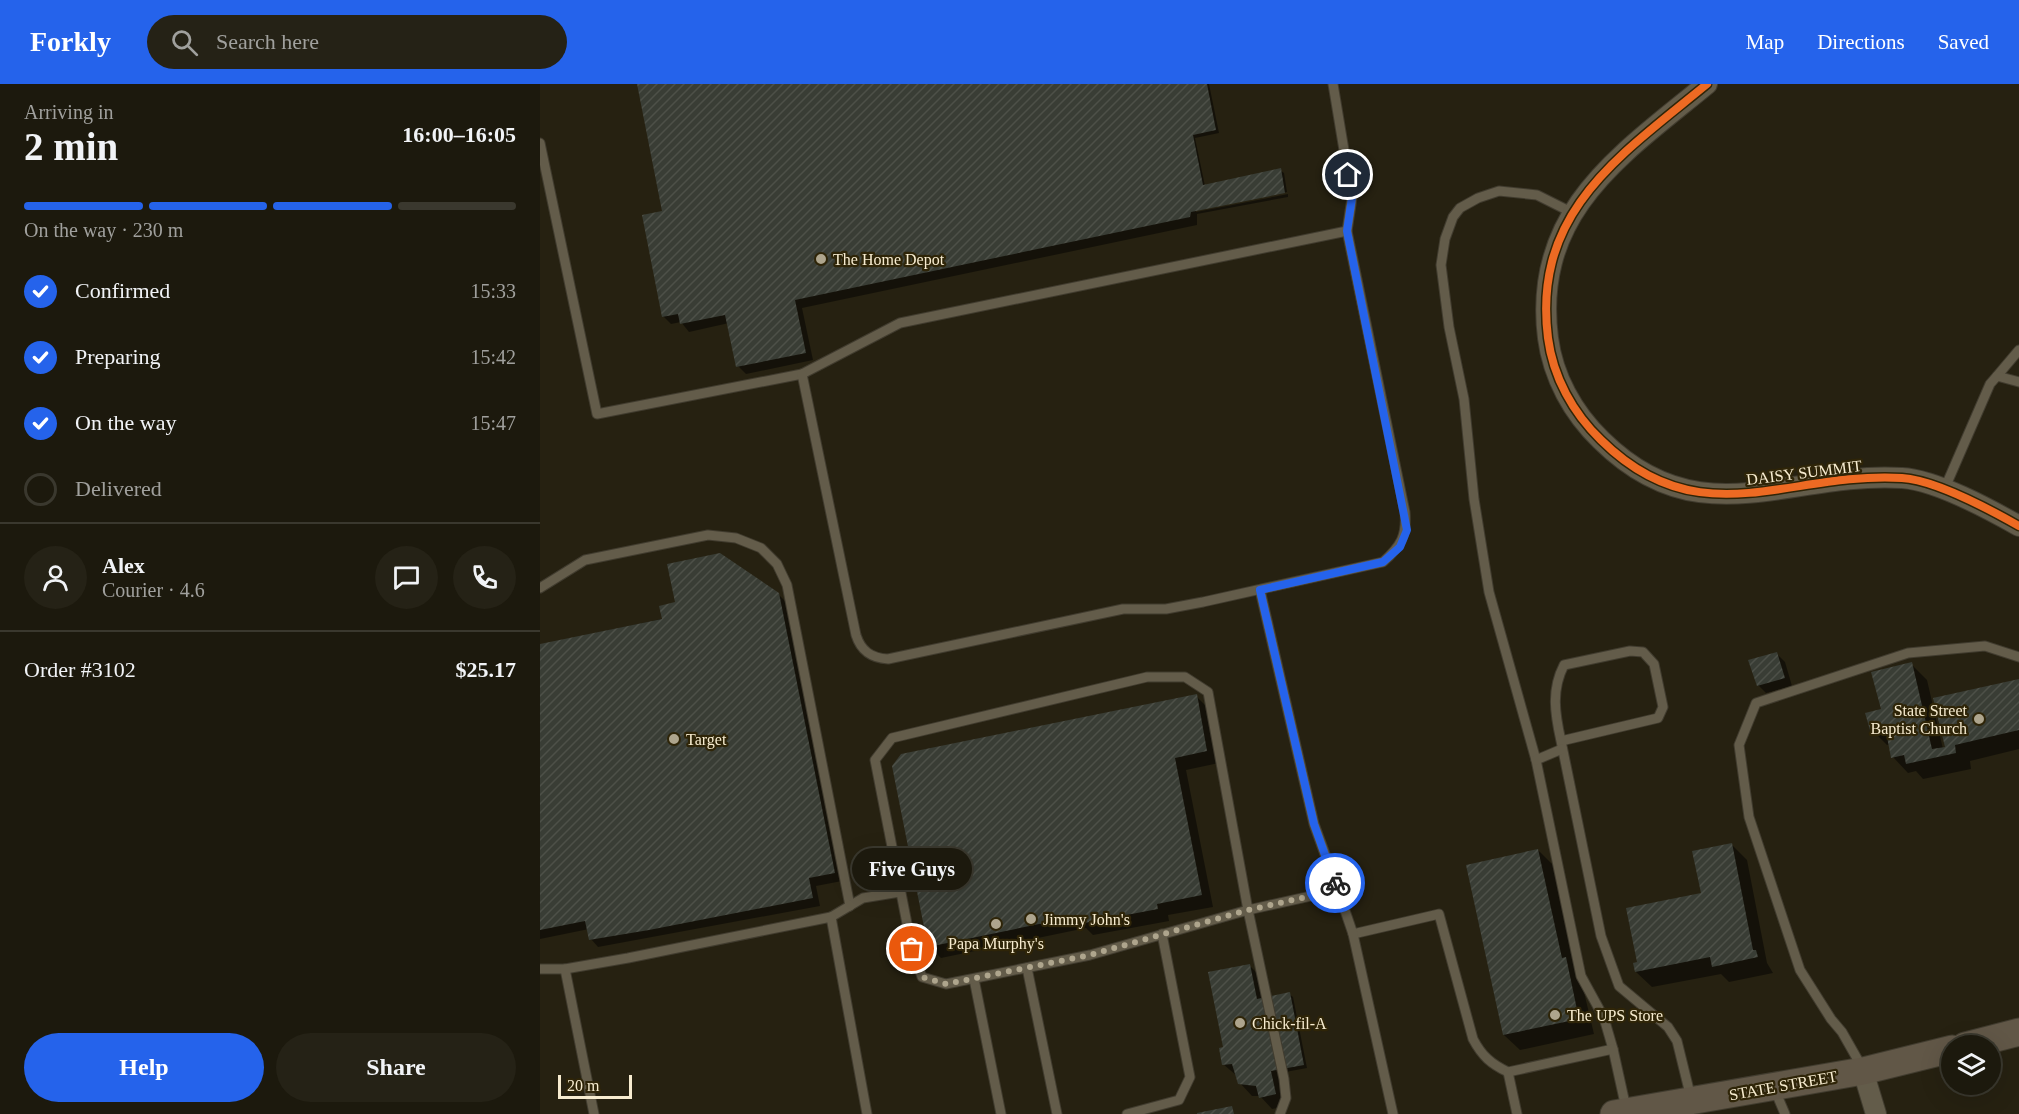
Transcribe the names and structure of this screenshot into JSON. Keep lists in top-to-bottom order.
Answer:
{
  "streets": {
    "main road": ["STATE STREET"],
    "street": ["DAISY SUMMIT"]
  },
  "places": [
    "The Home Depot",
    "State Street Baptist Church",
    "Target",
    "Jimmy John's",
    "Papa Murphy's",
    "Five Guys",
    "The UPS Store",
    "Chick-fil-A"
  ],
  "scale_bar": "20 m",
  "page": {
    "header": "Forkly",
    "search": "Search here",
    "nav": ["Map", "Directions", "Saved"],
    "heading": ["2 min", "Arriving in", "16:00–16:05"],
    "panel": [
      "Alex",
      "Courier · 4.6",
      "Order #3102",
      "$25.17"
    ],
    "bar": "On the way · 230 m",
    "list": [
      ["Confirmed", "15:33"],
      ["Preparing", "15:42"],
      ["On the way", "15:47"],
      "Delivered"
    ],
    "bubble": "Five Guys",
    "buttons": ["Help", "Share"],
    "scale": "20 m"
  }
}
